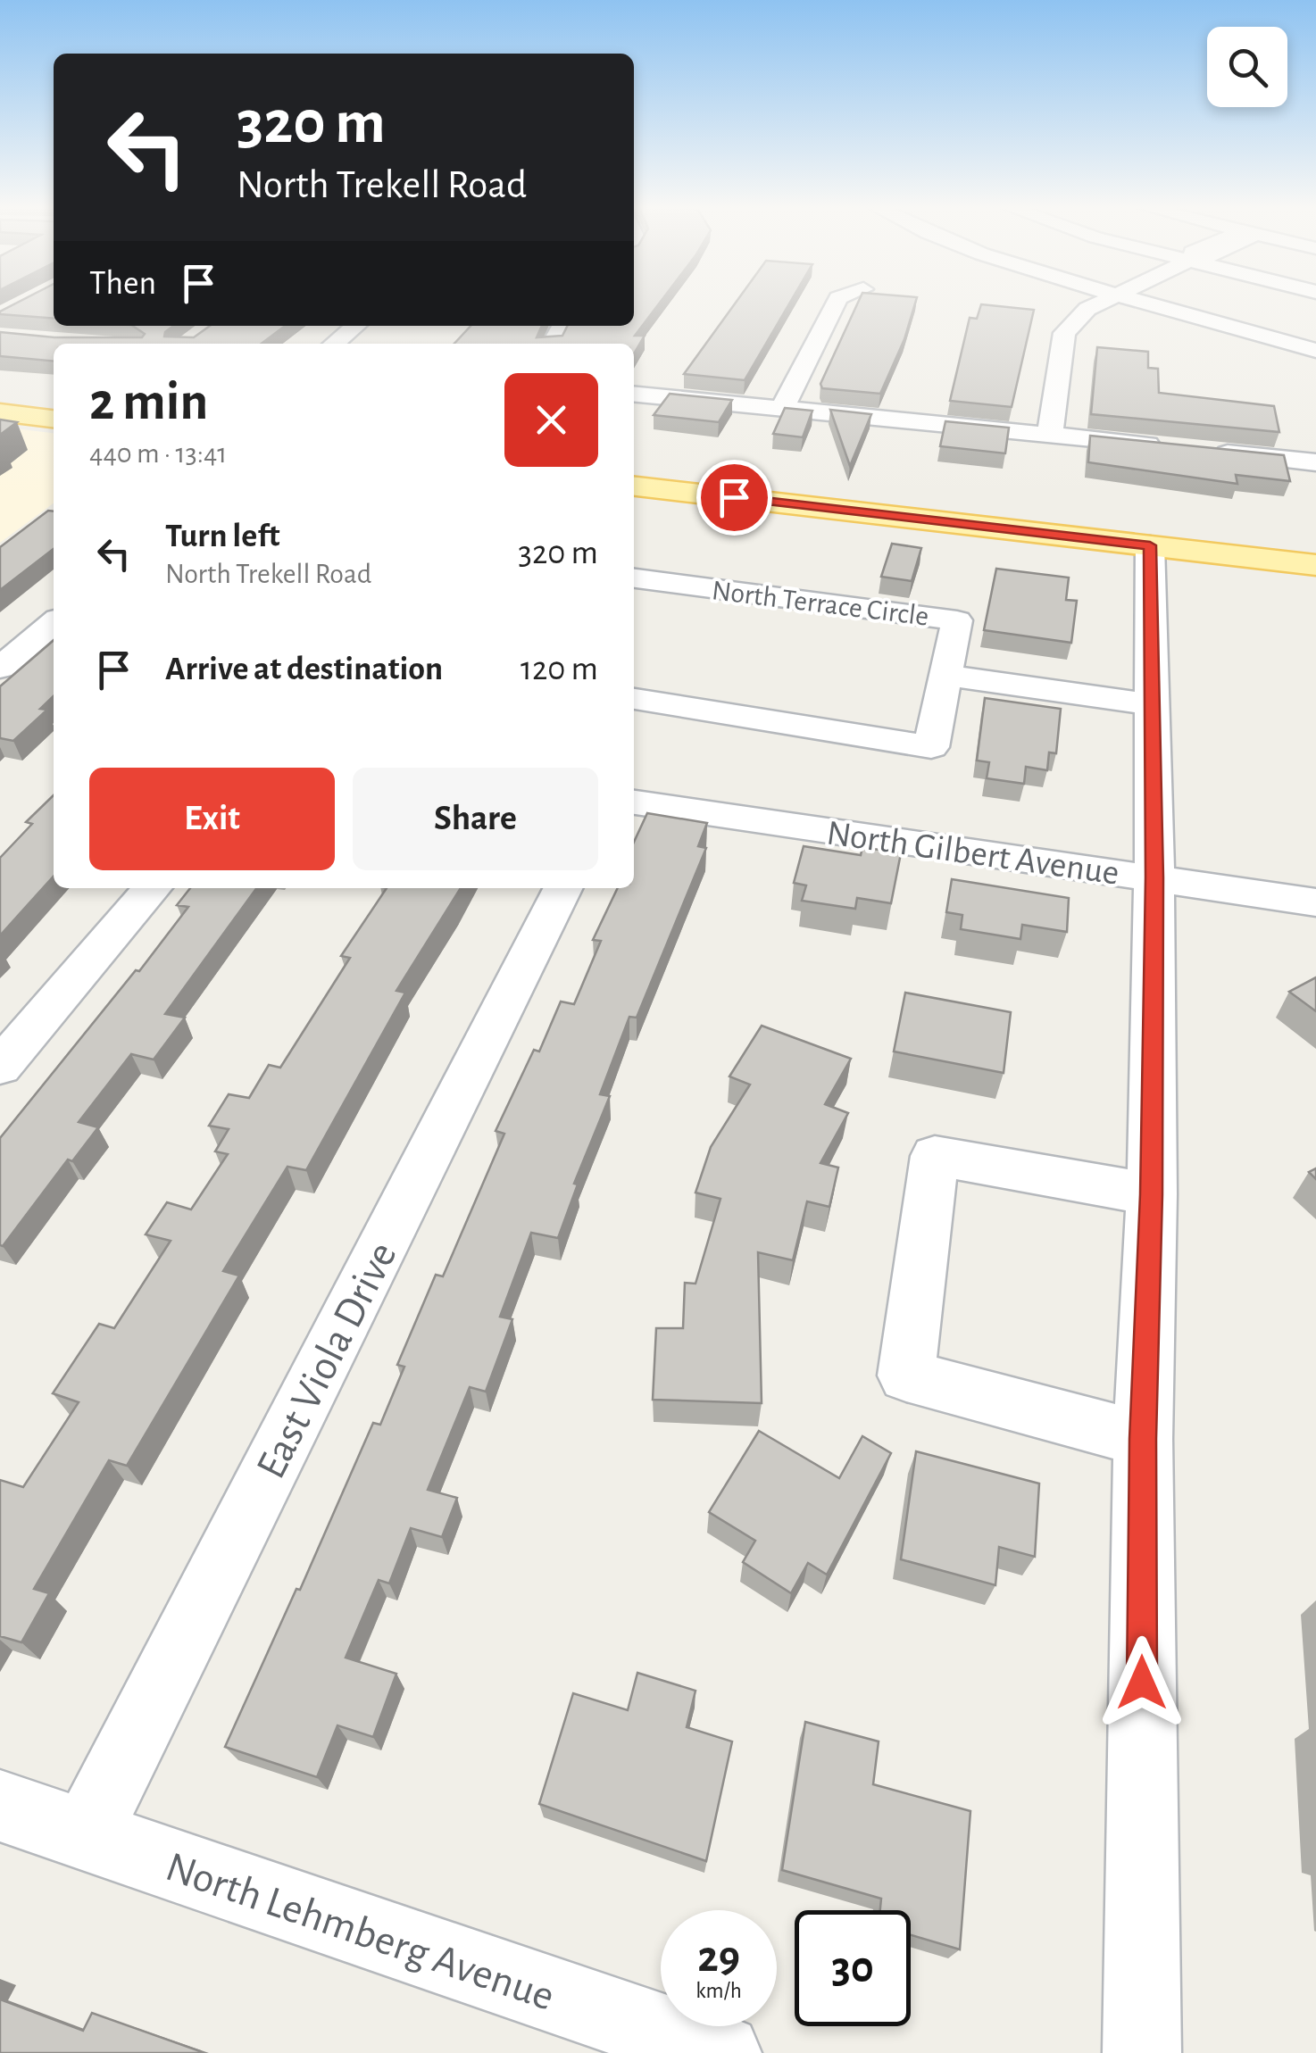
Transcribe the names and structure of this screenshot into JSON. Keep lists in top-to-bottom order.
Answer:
{
  "streets": {
    "street": [
      "North Terrace Circle",
      "North Gilbert Avenue",
      "East Viola Drive",
      "North Lehmberg Avenue"
    ]
  },
  "crossings": [
    ["East Viola Drive", "North Lehmberg Avenue"]
  ],
  "page": {
    "turn": ["320 m", "North Trekell Road"],
    "then": "Then",
    "heading": ["2 min", "440 m · 13:41"],
    "list": [
      {
        "name": "Turn left",
        "note": "North Trekell Road",
        "value": "320 m"
      },
      {
        "name": "Arrive at destination",
        "value": "120 m"
      }
    ],
    "buttons": ["Exit", "Share"],
    "speed": "29 km/h",
    "limit": "30"
  }
}
